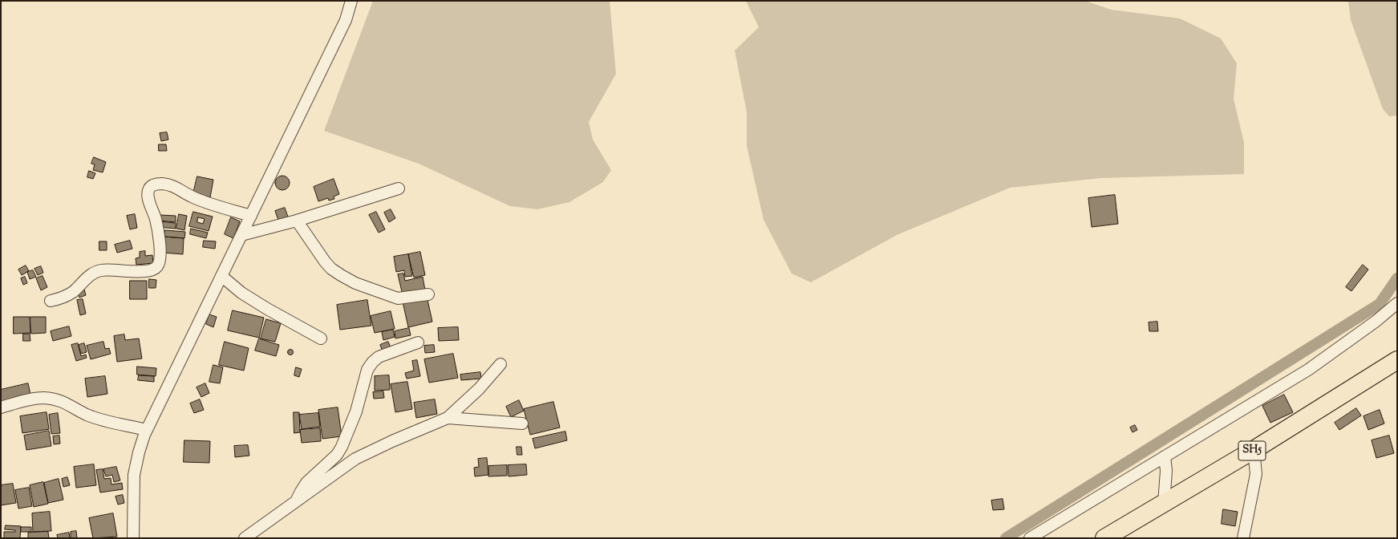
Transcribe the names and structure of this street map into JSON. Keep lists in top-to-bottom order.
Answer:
{
  "streets": {
    "main road": ["SH5"]
  }
}
